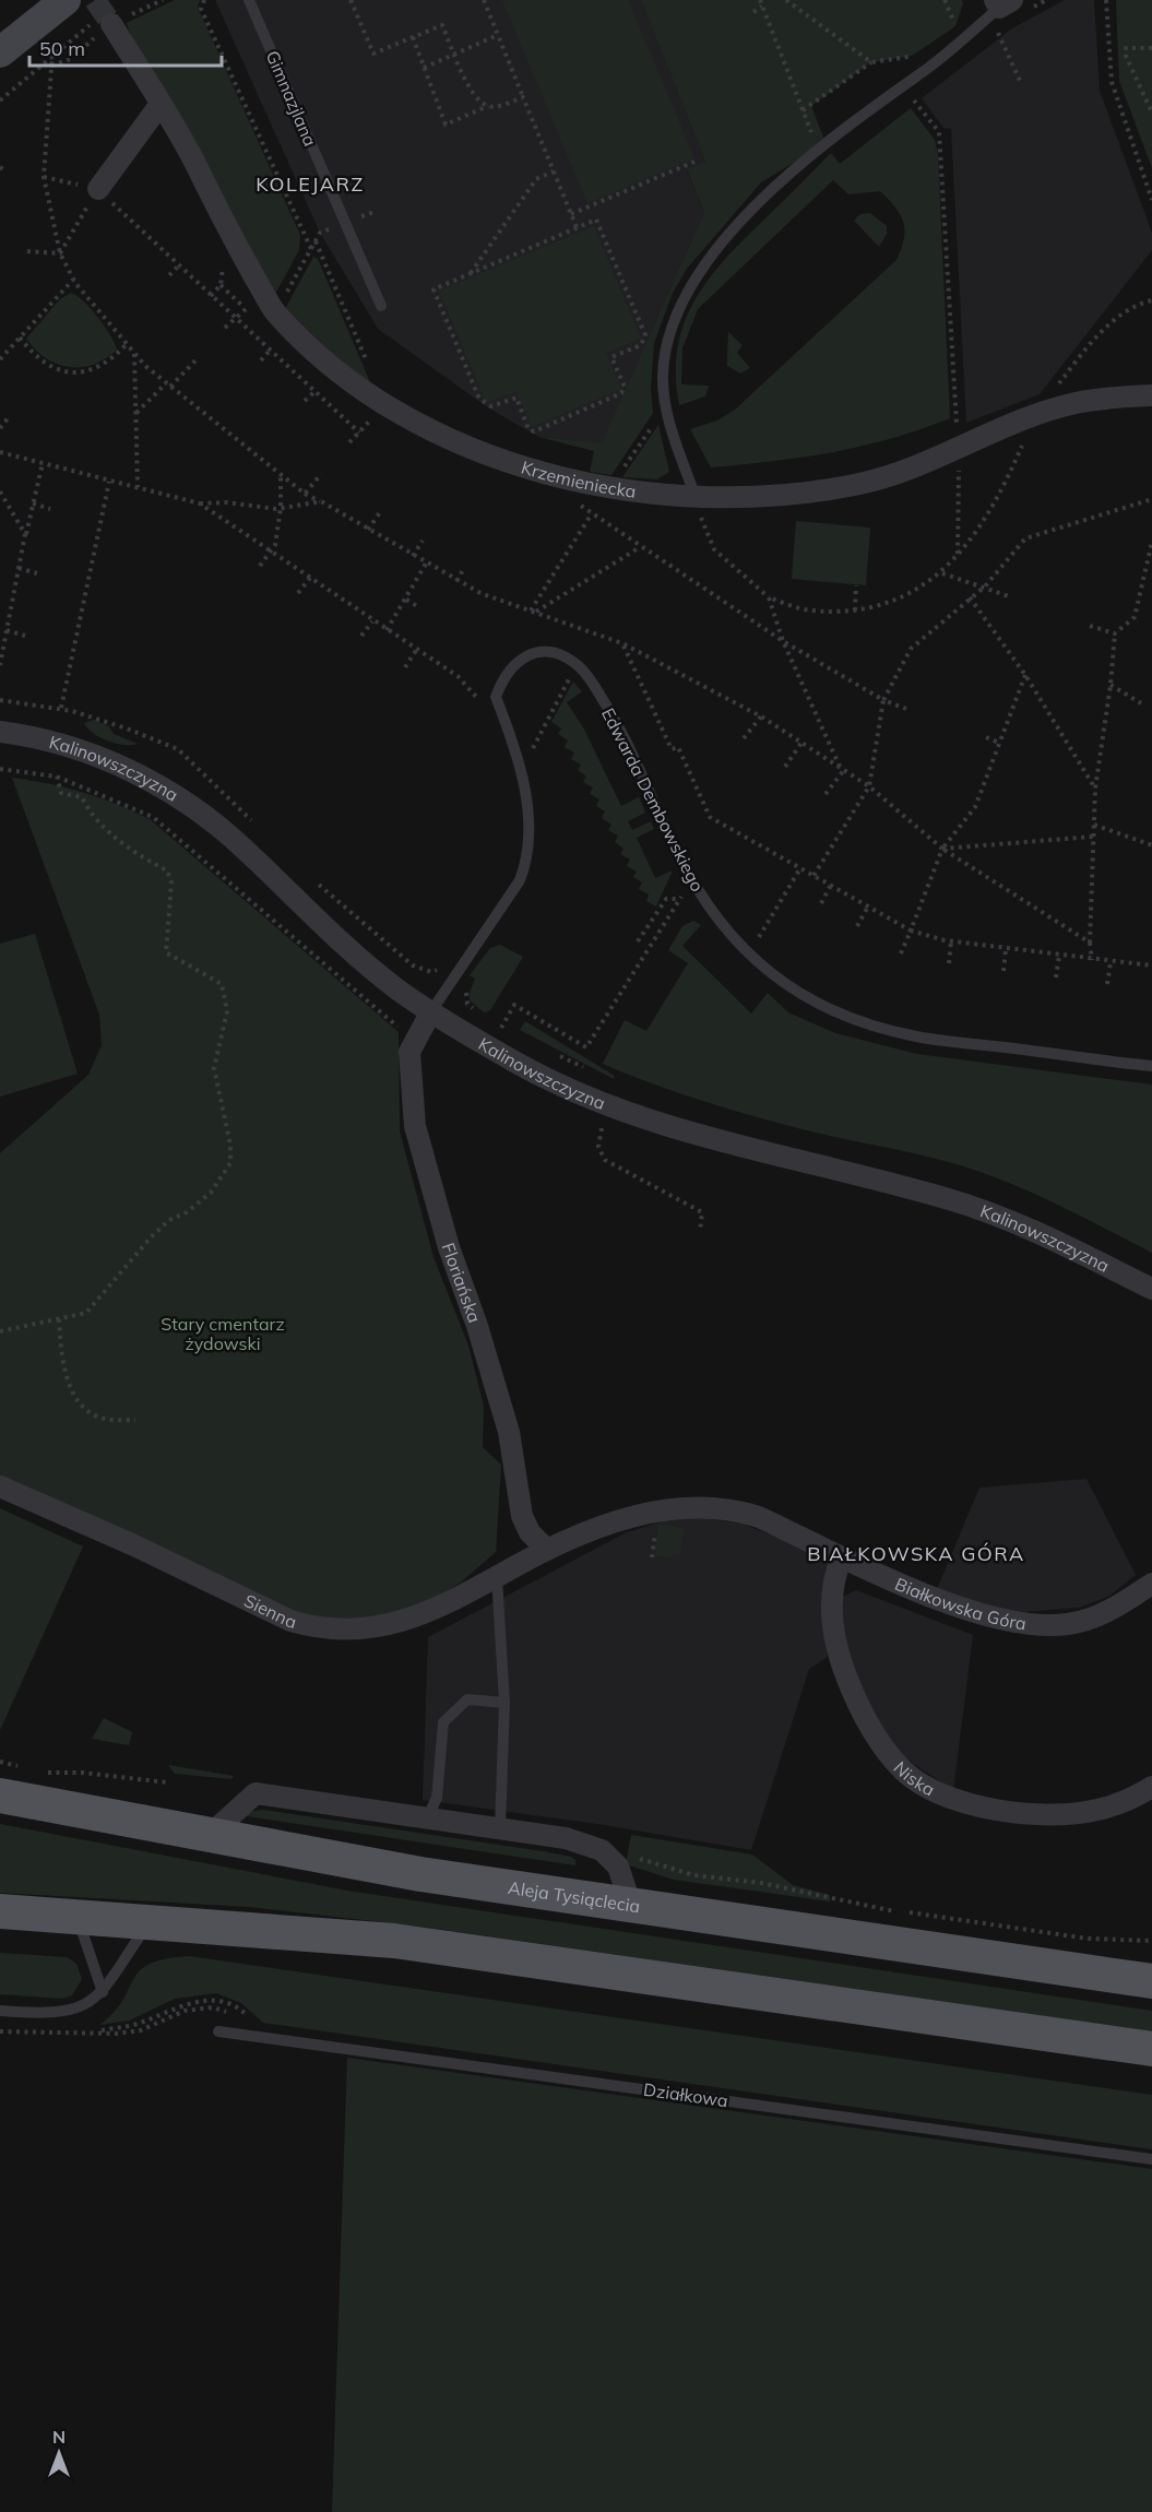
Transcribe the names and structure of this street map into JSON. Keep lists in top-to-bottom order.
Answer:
{
  "streets": {
    "main road": ["Aleja Tysiąclecia"],
    "street": [
      "Krzemieniecka",
      "Kalinowszczyzna",
      "Floriańska",
      "Białkowska Góra",
      "Sienna",
      "Niska"
    ],
    "lane": ["Gimnazjlana", "Edwarda Dembowskiego", "Działkowa"]
  },
  "crossings": [
    ["Kalinowszczyzna", "Floriańska"],
    ["Floriańska", "Białkowska Góra"],
    ["Floriańska", "Sienna"],
    ["Białkowska Góra", "Sienna"],
    ["Białkowska Góra", "Niska"]
  ],
  "districts": ["KOLEJARZ", "BIAŁKOWSKA GÓRA"],
  "parks": ["Stary cmentarz żydowski"],
  "scale_bar": "50 m",
  "north": "top"
}
